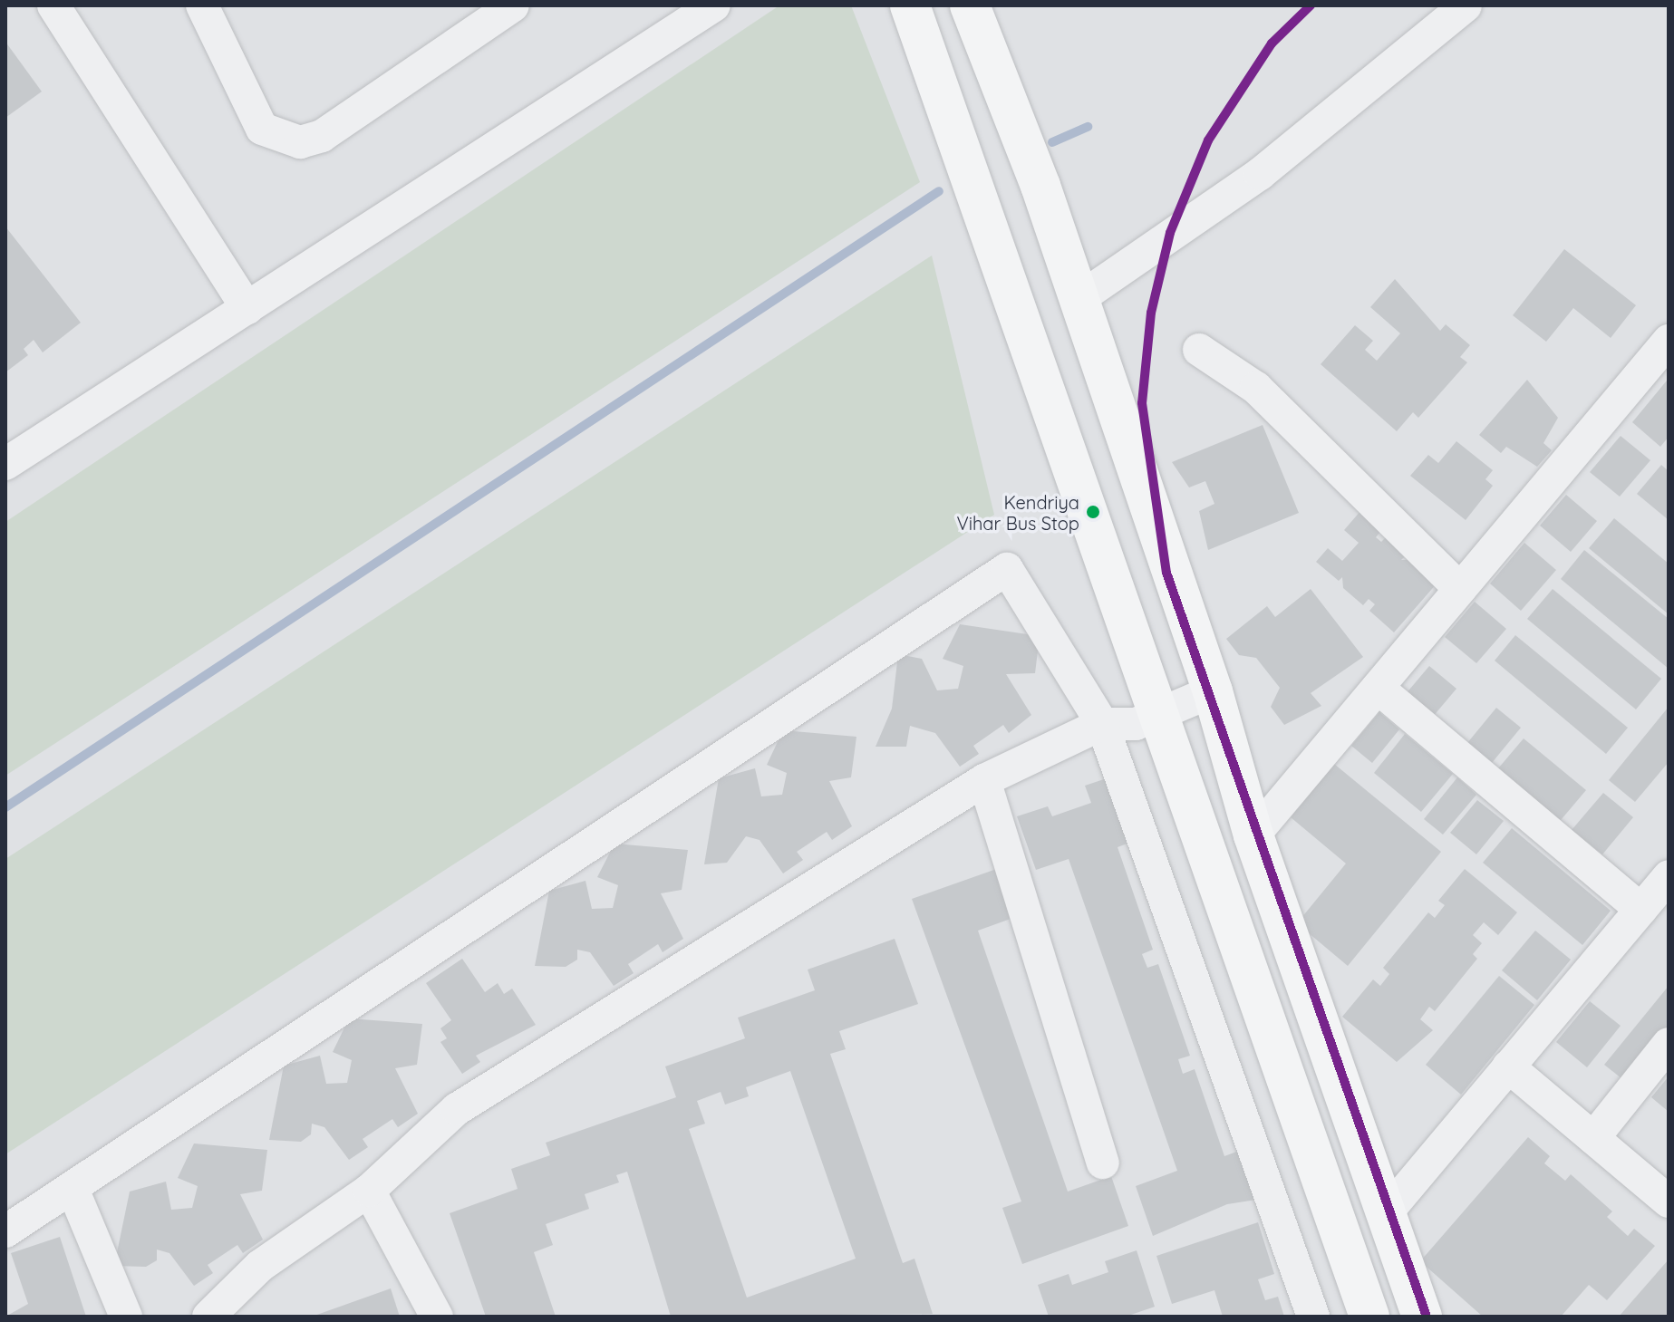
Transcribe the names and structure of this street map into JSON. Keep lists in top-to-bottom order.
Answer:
{
  "places": ["Kendriya Vihar Bus Stop"]
}
